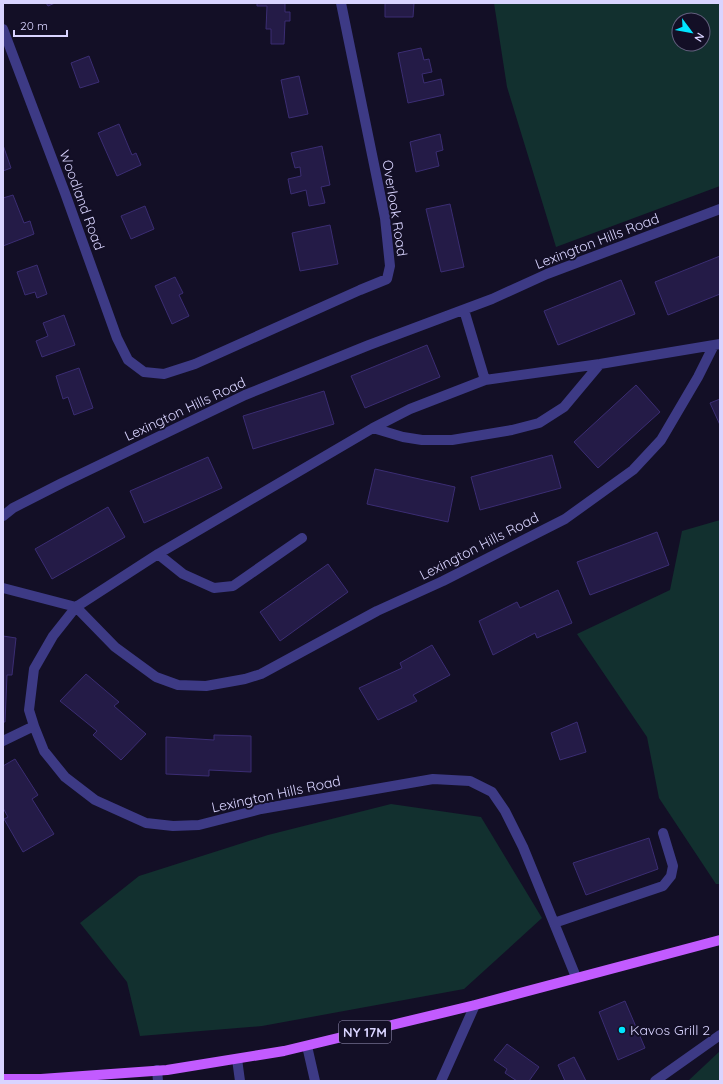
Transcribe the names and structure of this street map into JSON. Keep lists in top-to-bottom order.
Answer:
{
  "streets": {
    "main road": ["NY 17M"],
    "street": ["Woodland Road", "Overlook Road", "Lexington Hills Road"]
  },
  "crossings": [
    ["Woodland Road", "Overlook Road"],
    ["Lexington Hills Road", "NY 17M"]
  ],
  "places": ["Kavos Grill 2"],
  "scale_bar": "20 m",
  "north": "bottom right"
}
